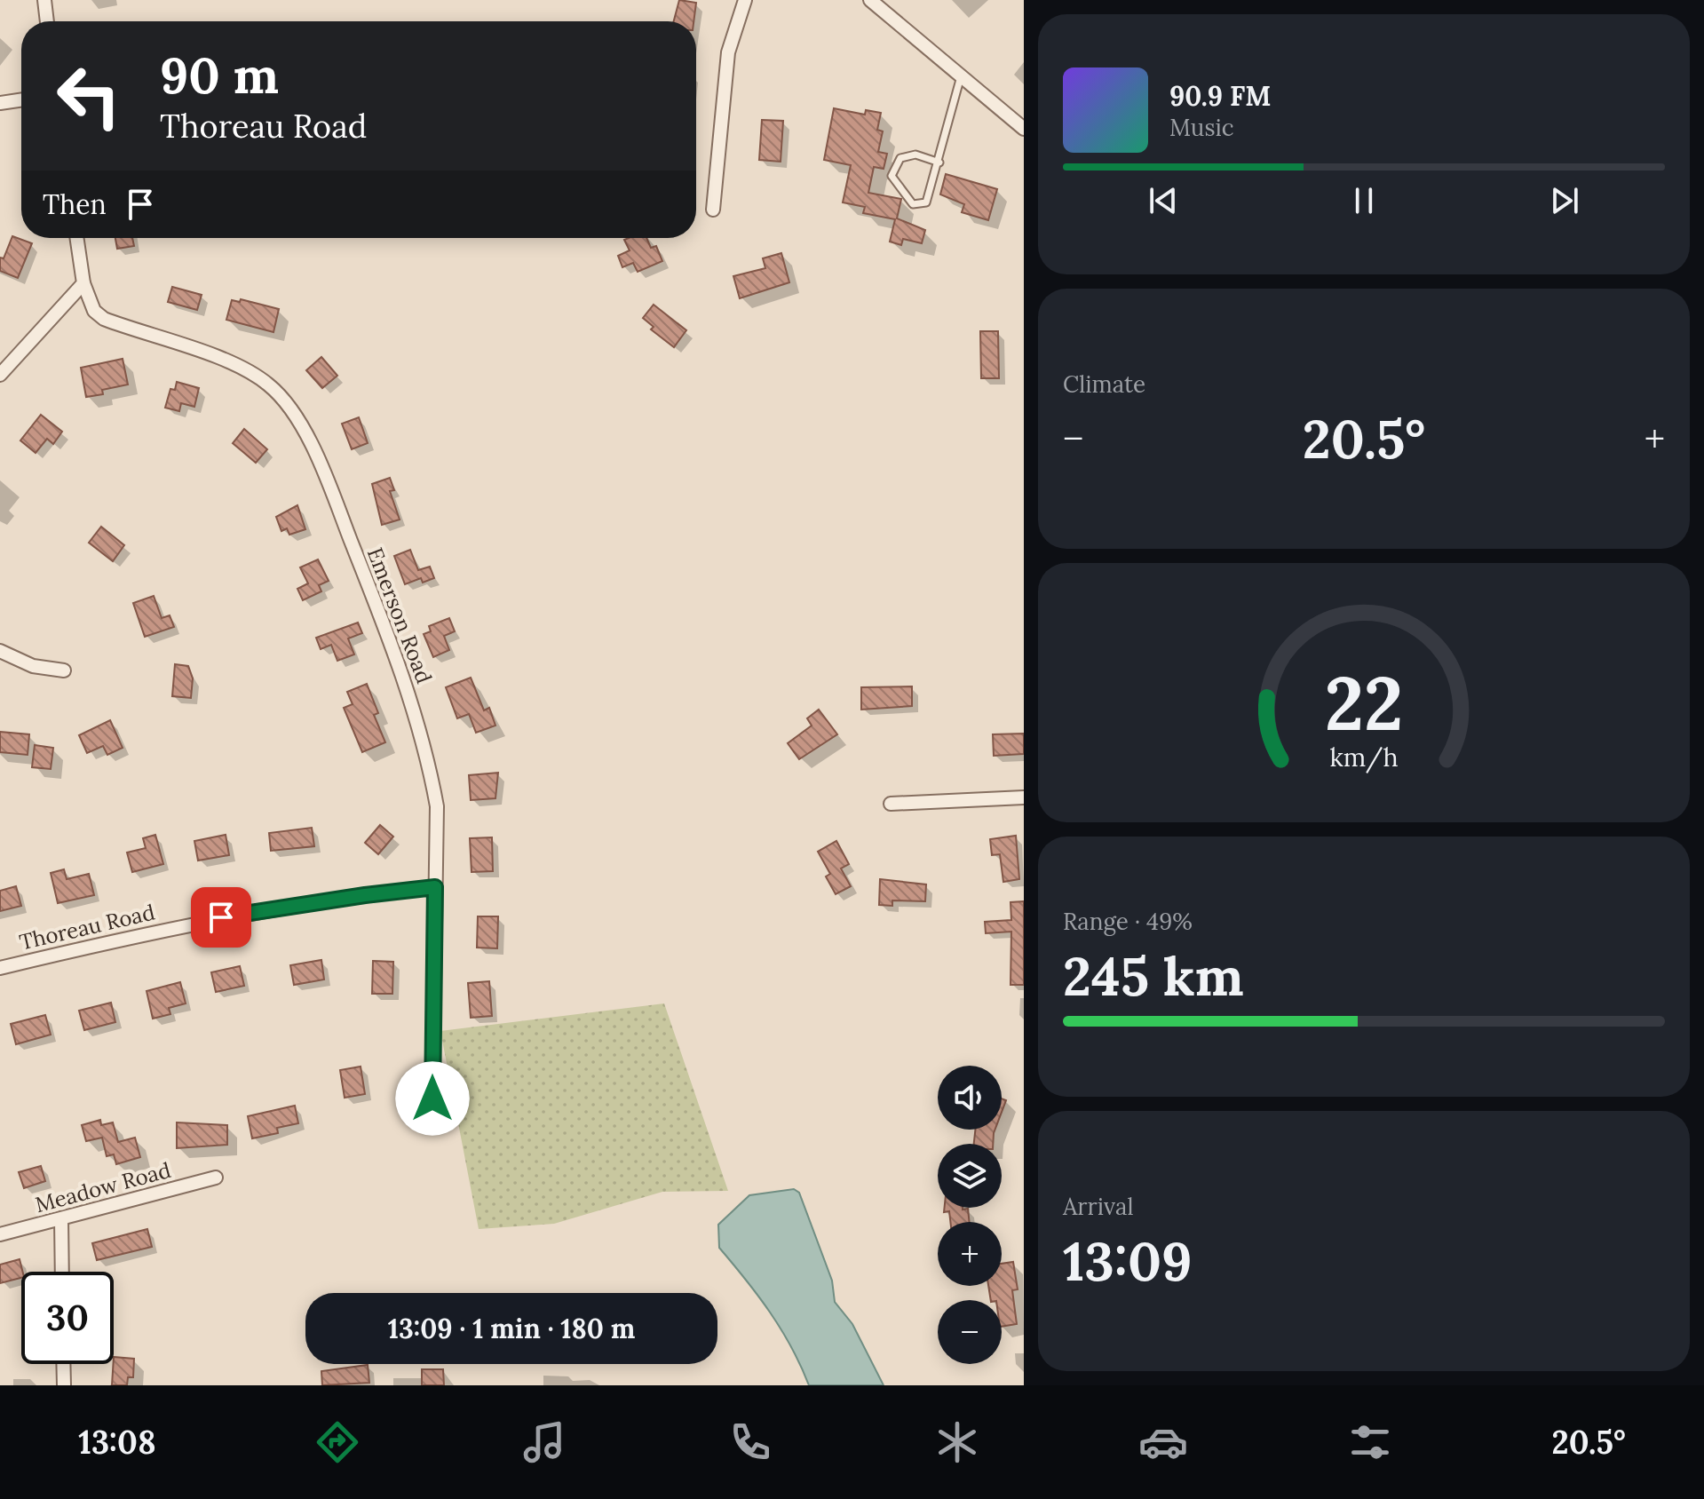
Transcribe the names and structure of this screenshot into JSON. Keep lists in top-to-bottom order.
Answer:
{
  "streets": {
    "street": ["Emerson Road", "Thoreau Road", "Meadow Road"]
  },
  "crossings": [
    ["Emerson Road", "Thoreau Road"]
  ],
  "page": {
    "turn": ["90 m", "Thoreau Road"],
    "song": ["90.9 FM", "Music"],
    "then": "Then",
    "tile": [
      "Climate",
      ["Range · 49%", "245 km"],
      ["Arrival", "13:09"]
    ],
    "heat": ["−", "20.5°", "+"],
    "map_buttons": ["+", "−"],
    "limit": "30",
    "trip": "13:09 · 1 min · 180 m",
    "tabs": ["13:08", "20.5°"],
    "gauge": ["22", "km/h"]
  }
}
